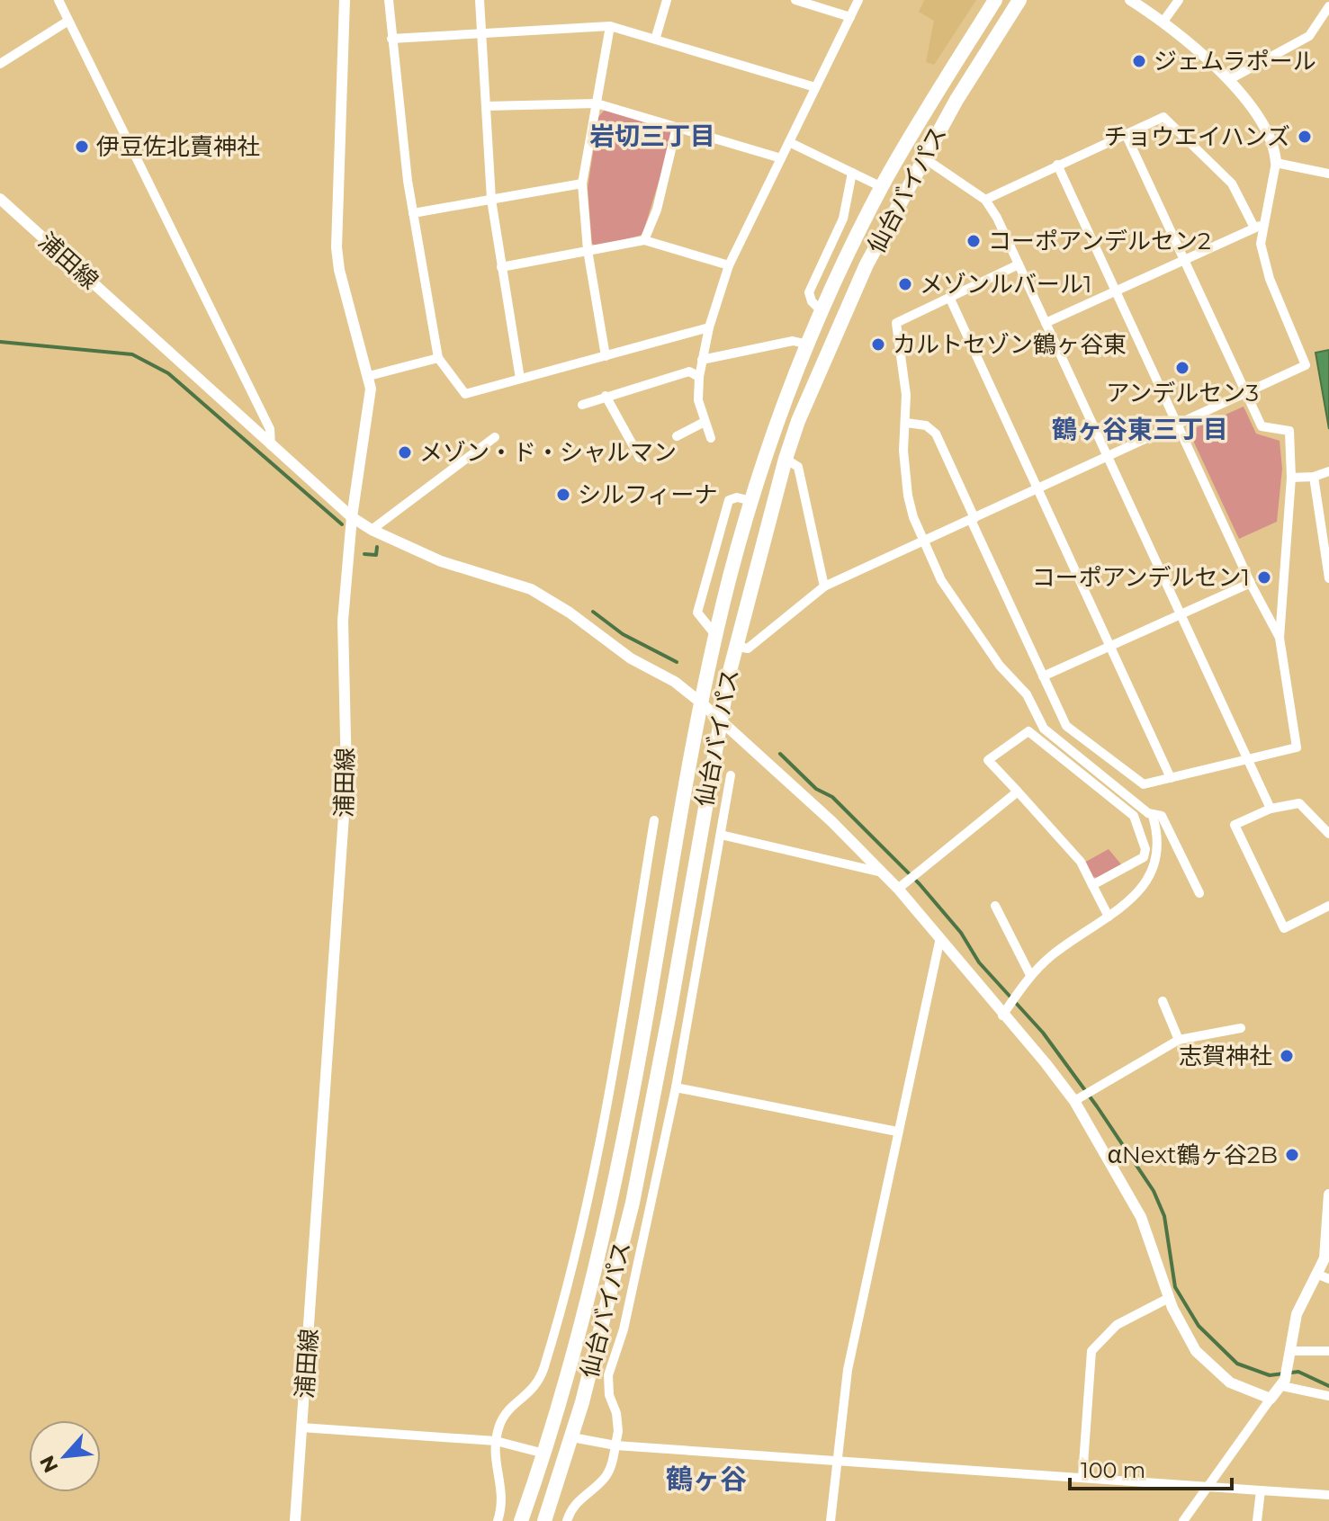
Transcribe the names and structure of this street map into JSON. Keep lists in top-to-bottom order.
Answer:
{
  "streets": {
    "highway": ["仙台バイパス"],
    "street": ["浦田線"]
  },
  "districts": ["岩切三丁目", "鶴ヶ谷東三丁目", "鶴ヶ谷"],
  "places": [
    "ジェムラポール",
    "チョウエイハンズ",
    "伊豆佐北賣神社",
    "コーポアンデルセン2",
    "メゾンルバール1",
    "カルトセゾン鶴ヶ谷東",
    "アンデルセン3",
    "メゾン・ド・シャルマン",
    "シルフィーナ",
    "コーポアンデルセン1",
    "志賀神社",
    "αNext鶴ヶ谷2B"
  ],
  "scale_bar": "100 m",
  "north": "bottom left"
}
